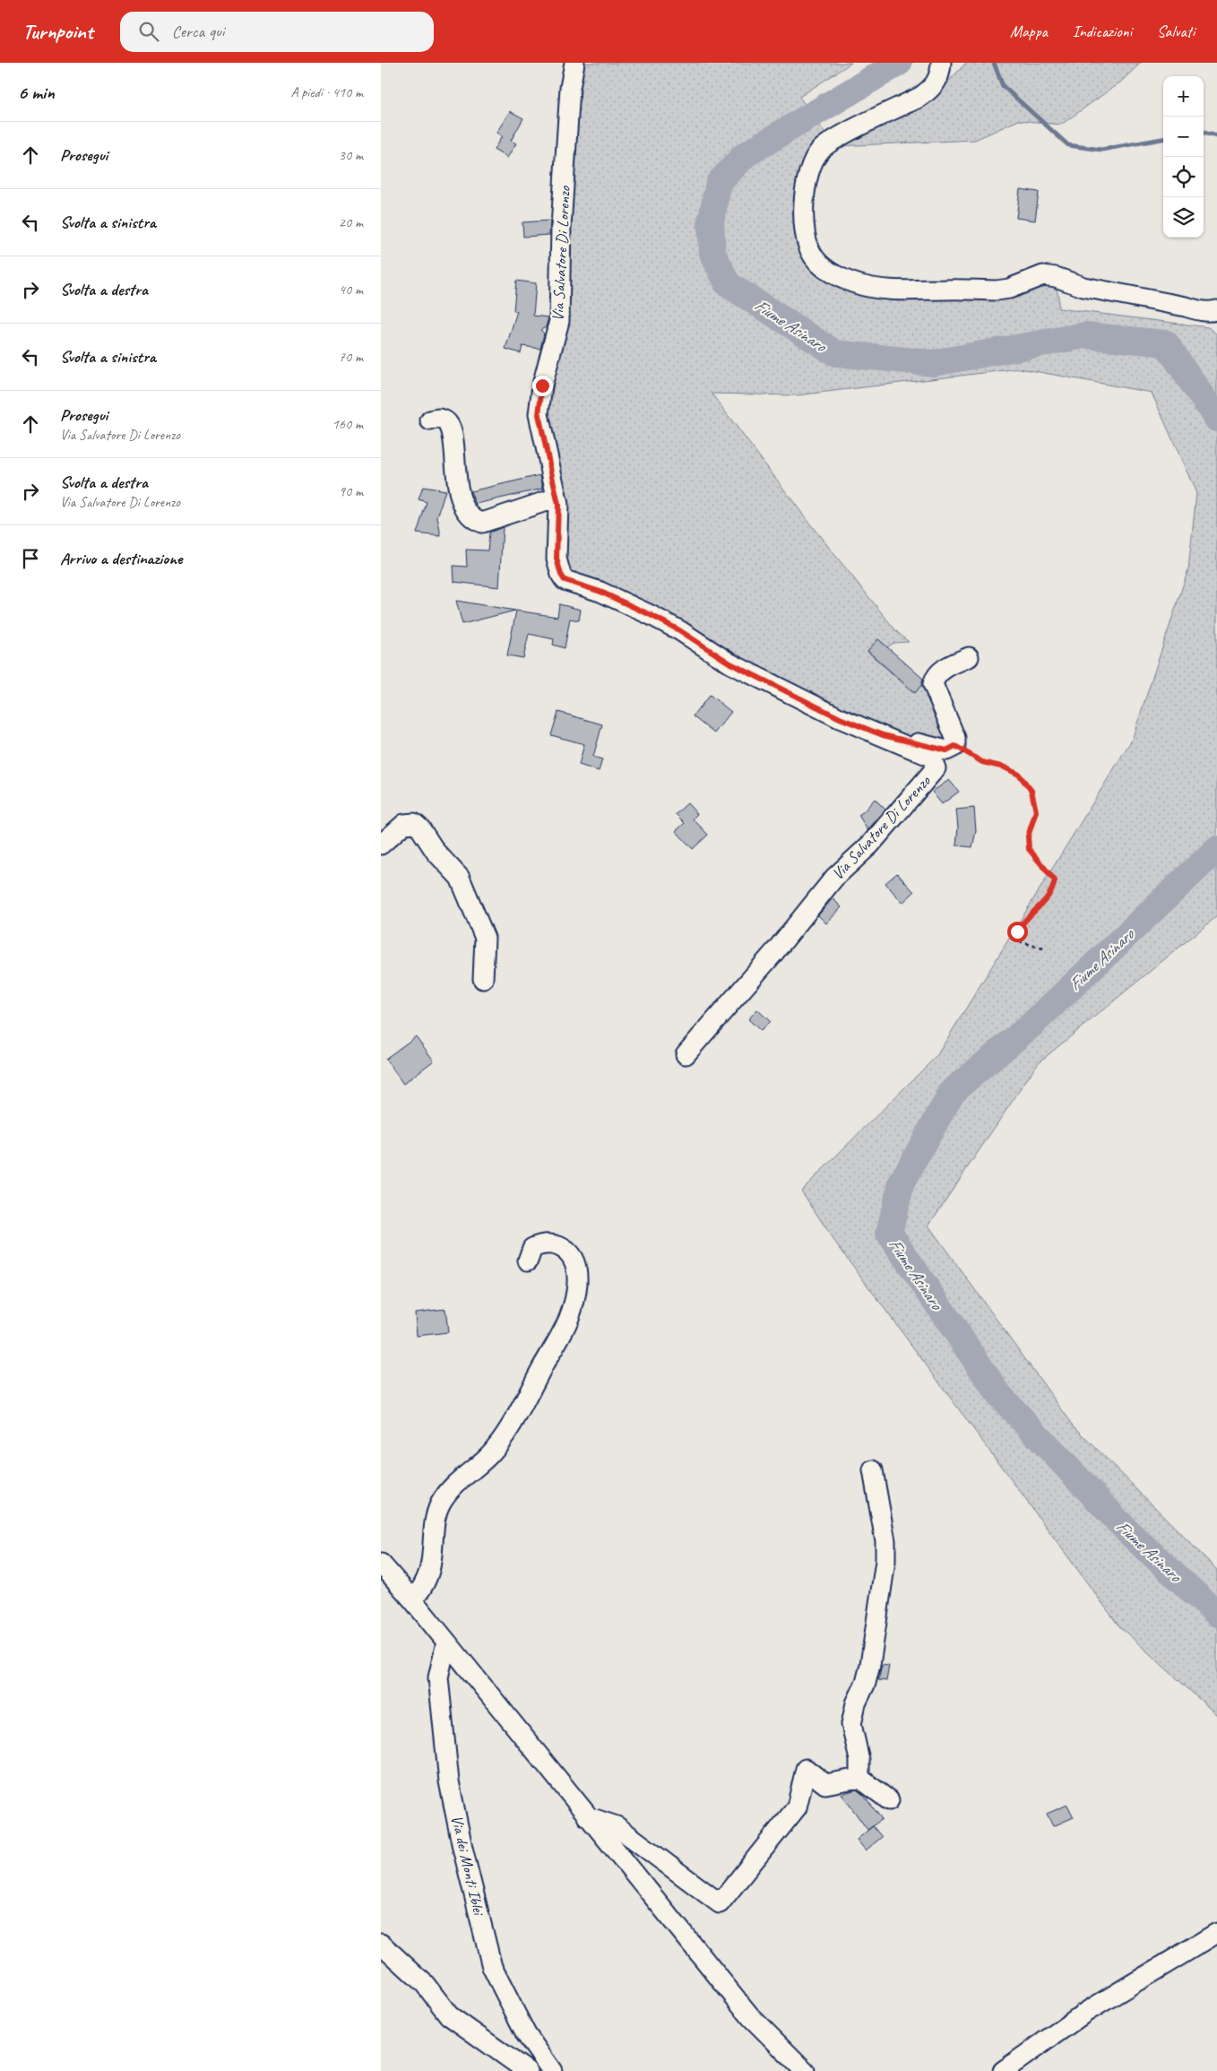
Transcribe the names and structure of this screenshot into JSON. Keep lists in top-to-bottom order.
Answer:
{
  "streets": {
    "street": ["Via Salvatore Di Lorenzo", "Via dei Monti Iblei"]
  },
  "water": ["Fiume Asinaro"],
  "page": {
    "header": "Turnpoint",
    "search": "Cerca qui",
    "nav": ["Mappa", "Indicazioni", "Salvati"],
    "heading": ["6 min", "A piedi · 410 m"],
    "map_buttons": ["+", "−"],
    "list": [
      ["Prosegui", "30 m"],
      ["Svolta a sinistra", "20 m"],
      ["Svolta a destra", "40 m"],
      ["Svolta a sinistra", "70 m"],
      ["Prosegui", "Via Salvatore Di Lorenzo", "160 m"],
      ["Svolta a destra", "Via Salvatore Di Lorenzo", "90 m"],
      "Arrivo a destinazione"
    ]
  }
}
